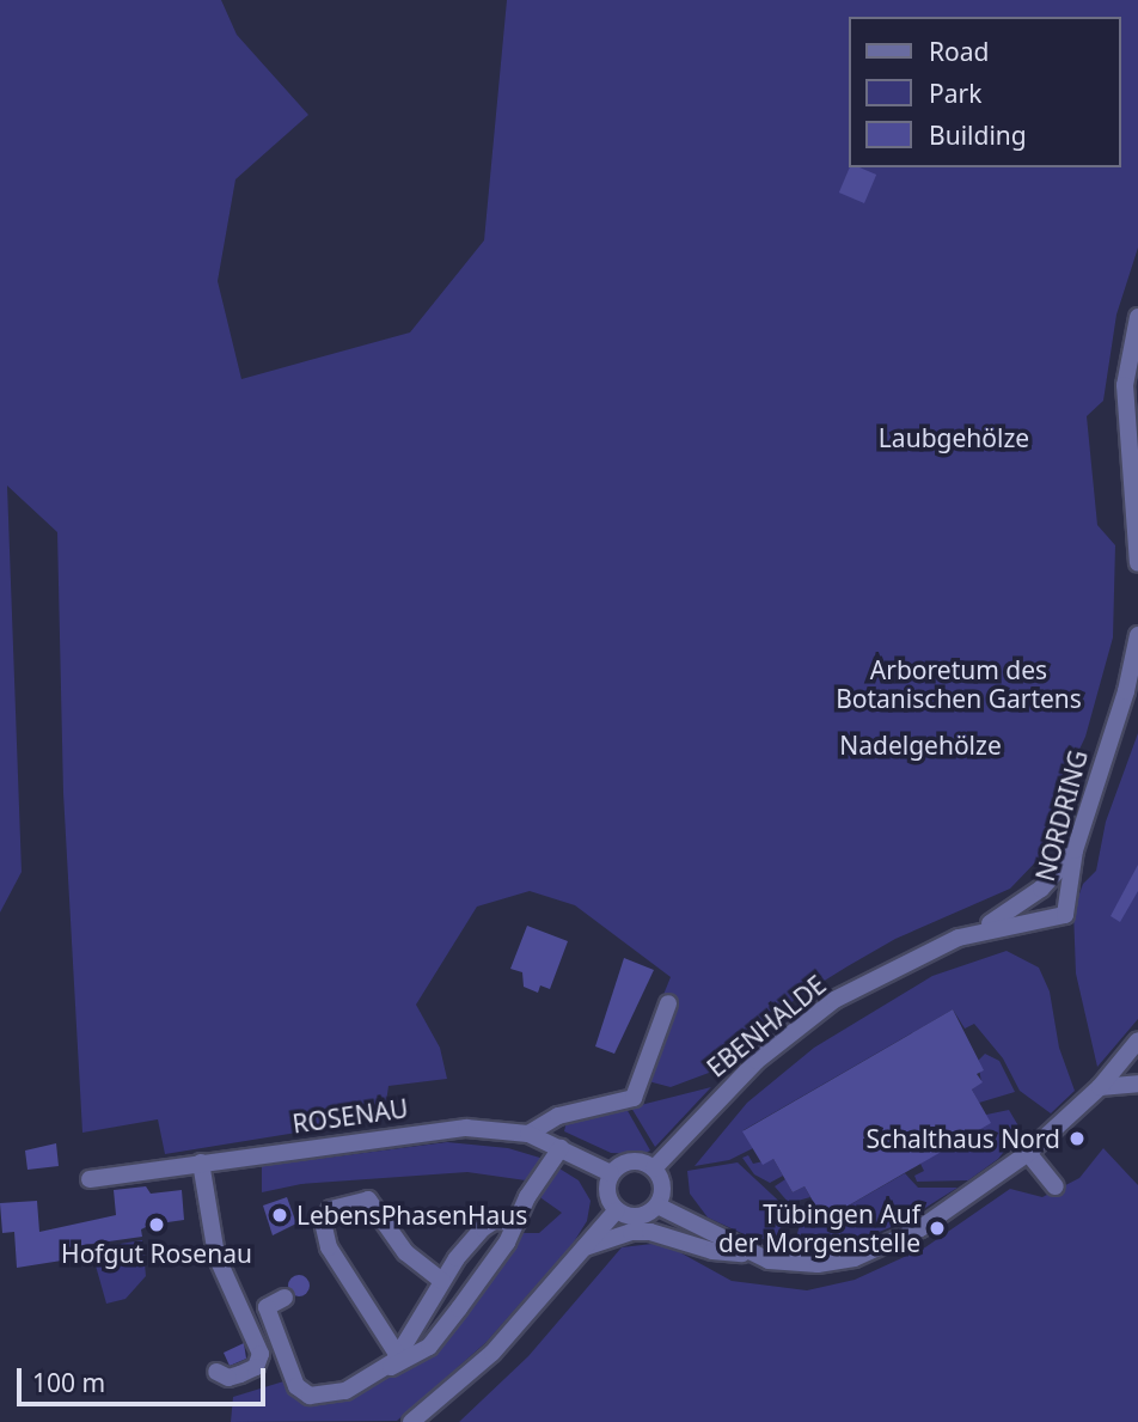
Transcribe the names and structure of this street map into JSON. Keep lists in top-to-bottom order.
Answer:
{
  "streets": {
    "street": ["NORDRING", "EBENHALDE", "ROSENAU"]
  },
  "crossings": [
    ["NORDRING", "EBENHALDE"],
    ["EBENHALDE", "ROSENAU"]
  ],
  "parks": ["Laubgehölze", "Arboretum des Botanischen Gartens", "Nadelgehölze"],
  "places": [
    "Schalthaus Nord",
    "LebensPhasenHaus",
    "Hofgut Rosenau",
    "Tübingen Auf der Morgenstelle"
  ],
  "legend": ["Road", "Park", "Building"],
  "scale_bar": "100 m"
}
